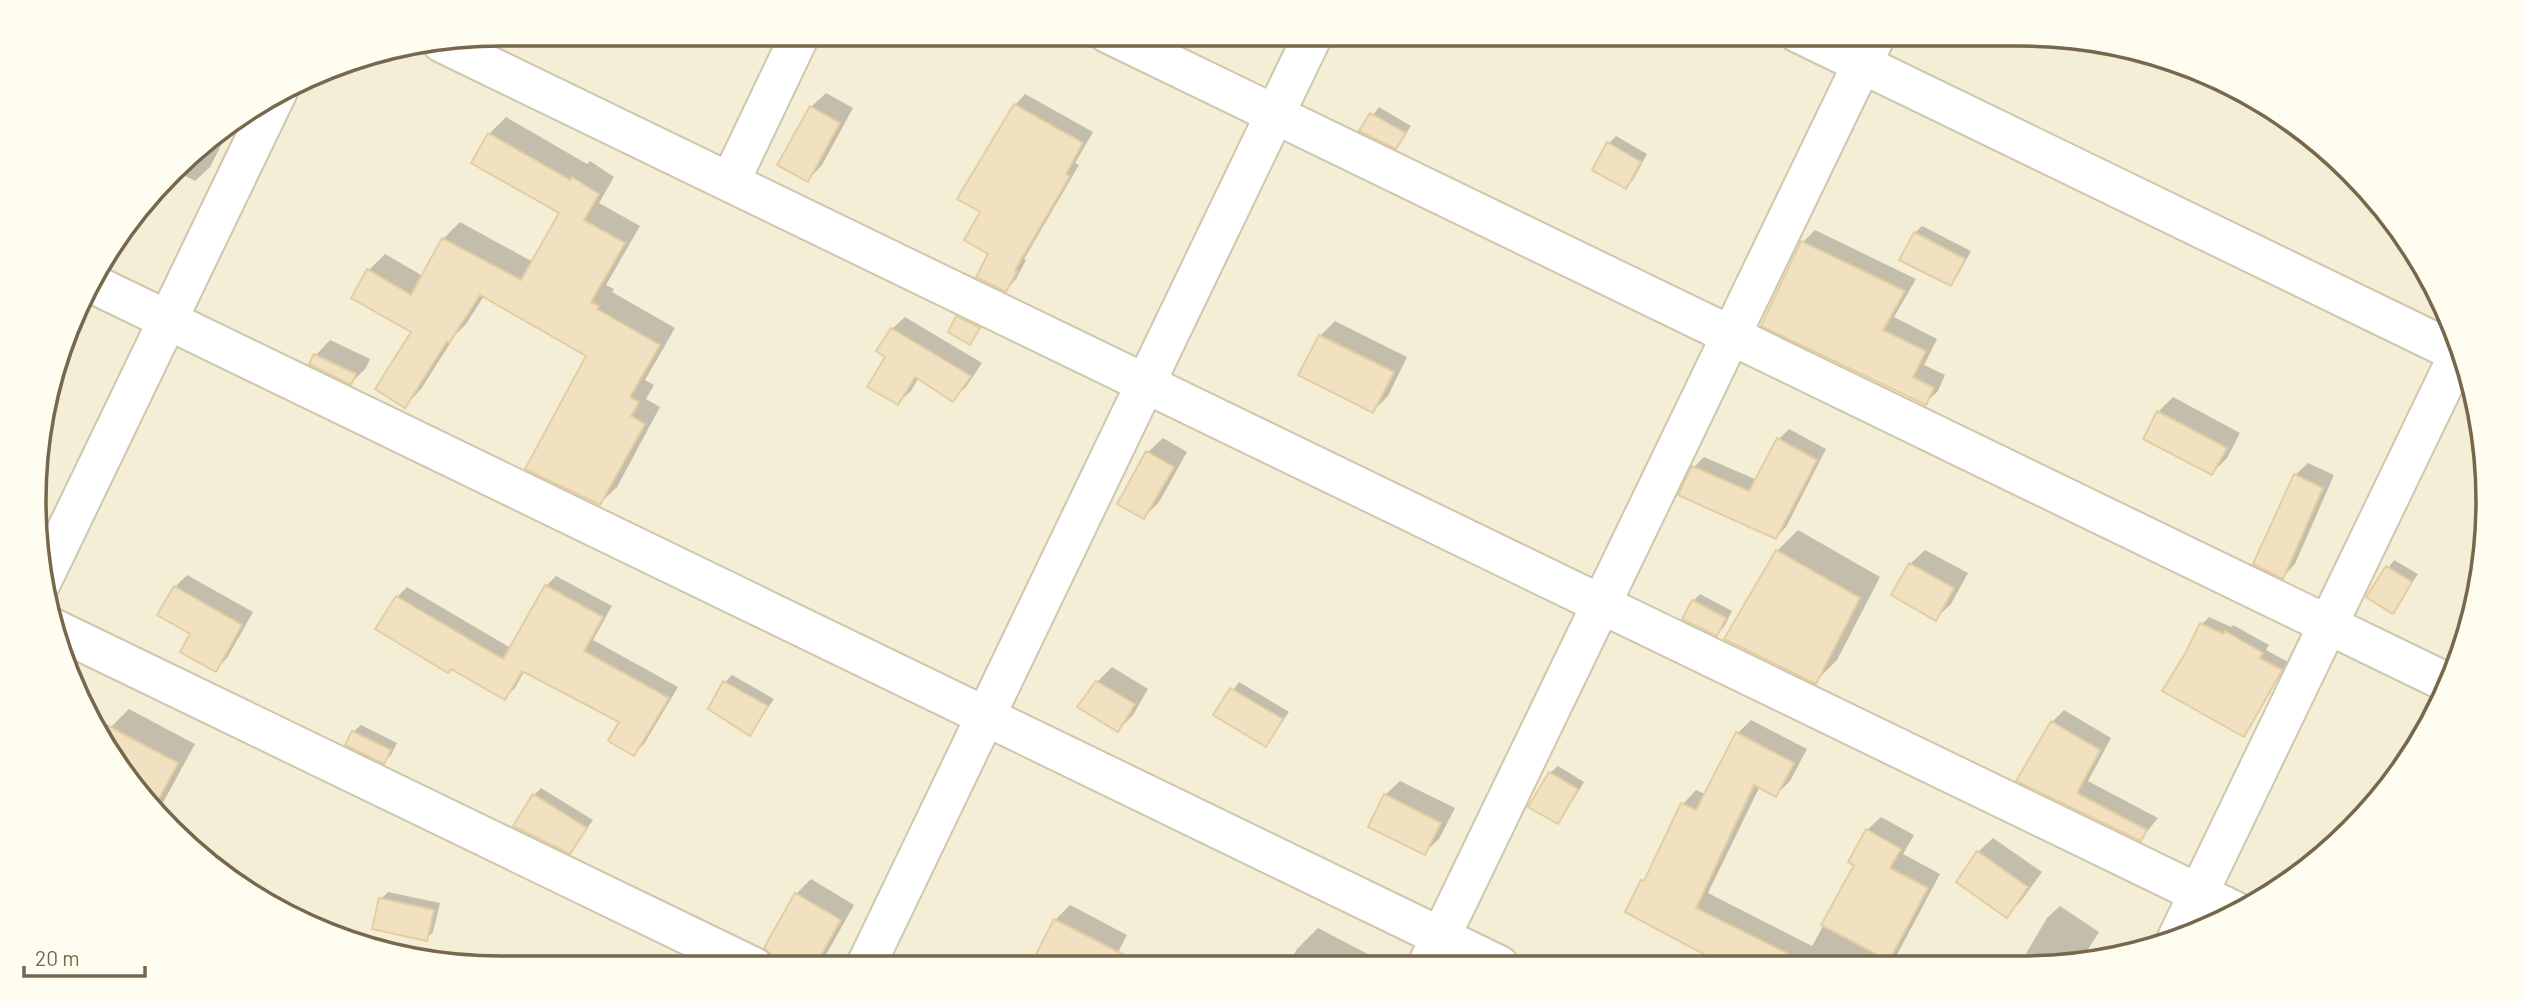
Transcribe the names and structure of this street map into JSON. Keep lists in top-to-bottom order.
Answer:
{
  "scale_bar": "20 m"
}
